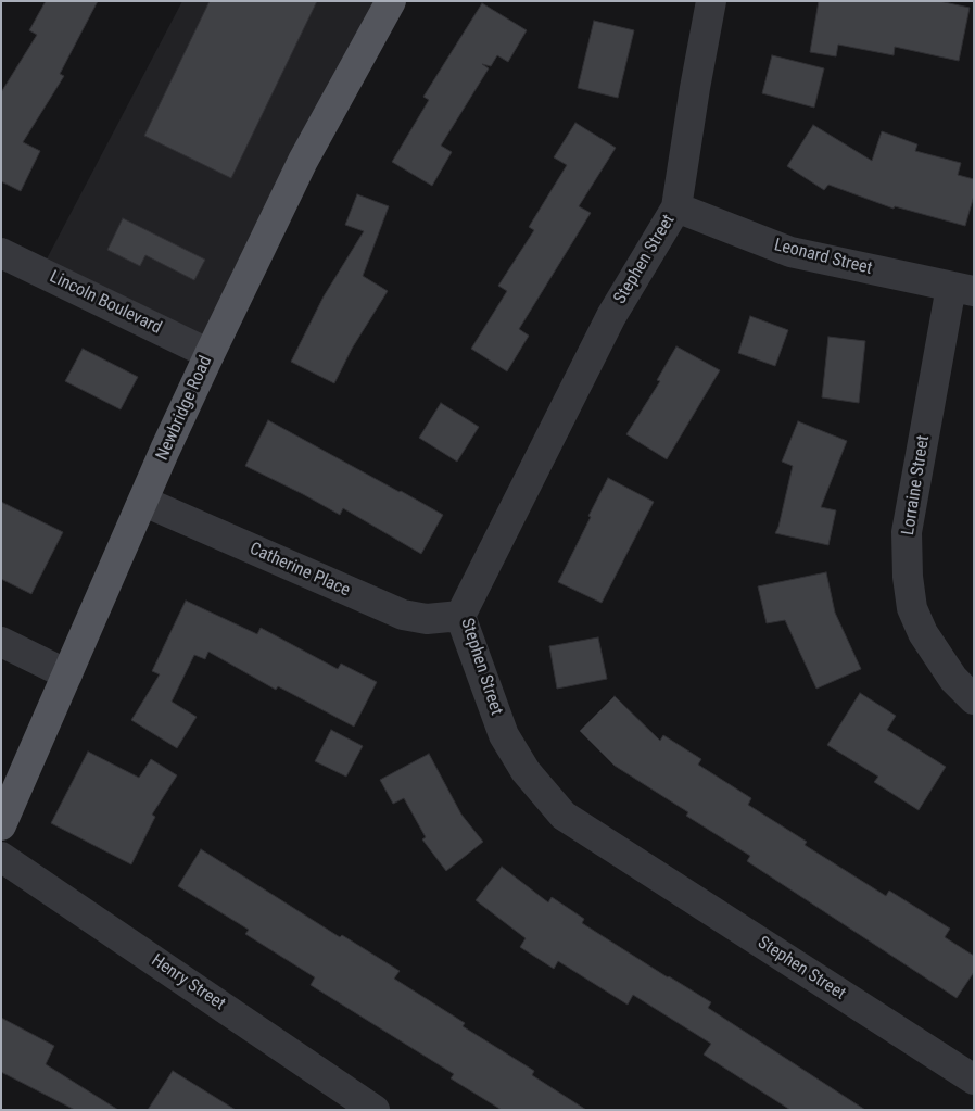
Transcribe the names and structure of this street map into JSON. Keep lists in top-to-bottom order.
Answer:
{
  "streets": {
    "main road": ["Newbridge Road"],
    "street": [
      "Leonard Street",
      "Stephen Street",
      "Lincoln Boulevard",
      "Lorraine Street",
      "Catherine Place",
      "Henry Street"
    ]
  },
  "crossings": [
    ["Leonard Street", "Stephen Street"],
    ["Leonard Street", "Lorraine Street"],
    ["Stephen Street", "Catherine Place"],
    ["Lincoln Boulevard", "Newbridge Road"],
    ["Newbridge Road", "Catherine Place"]
  ]
}
